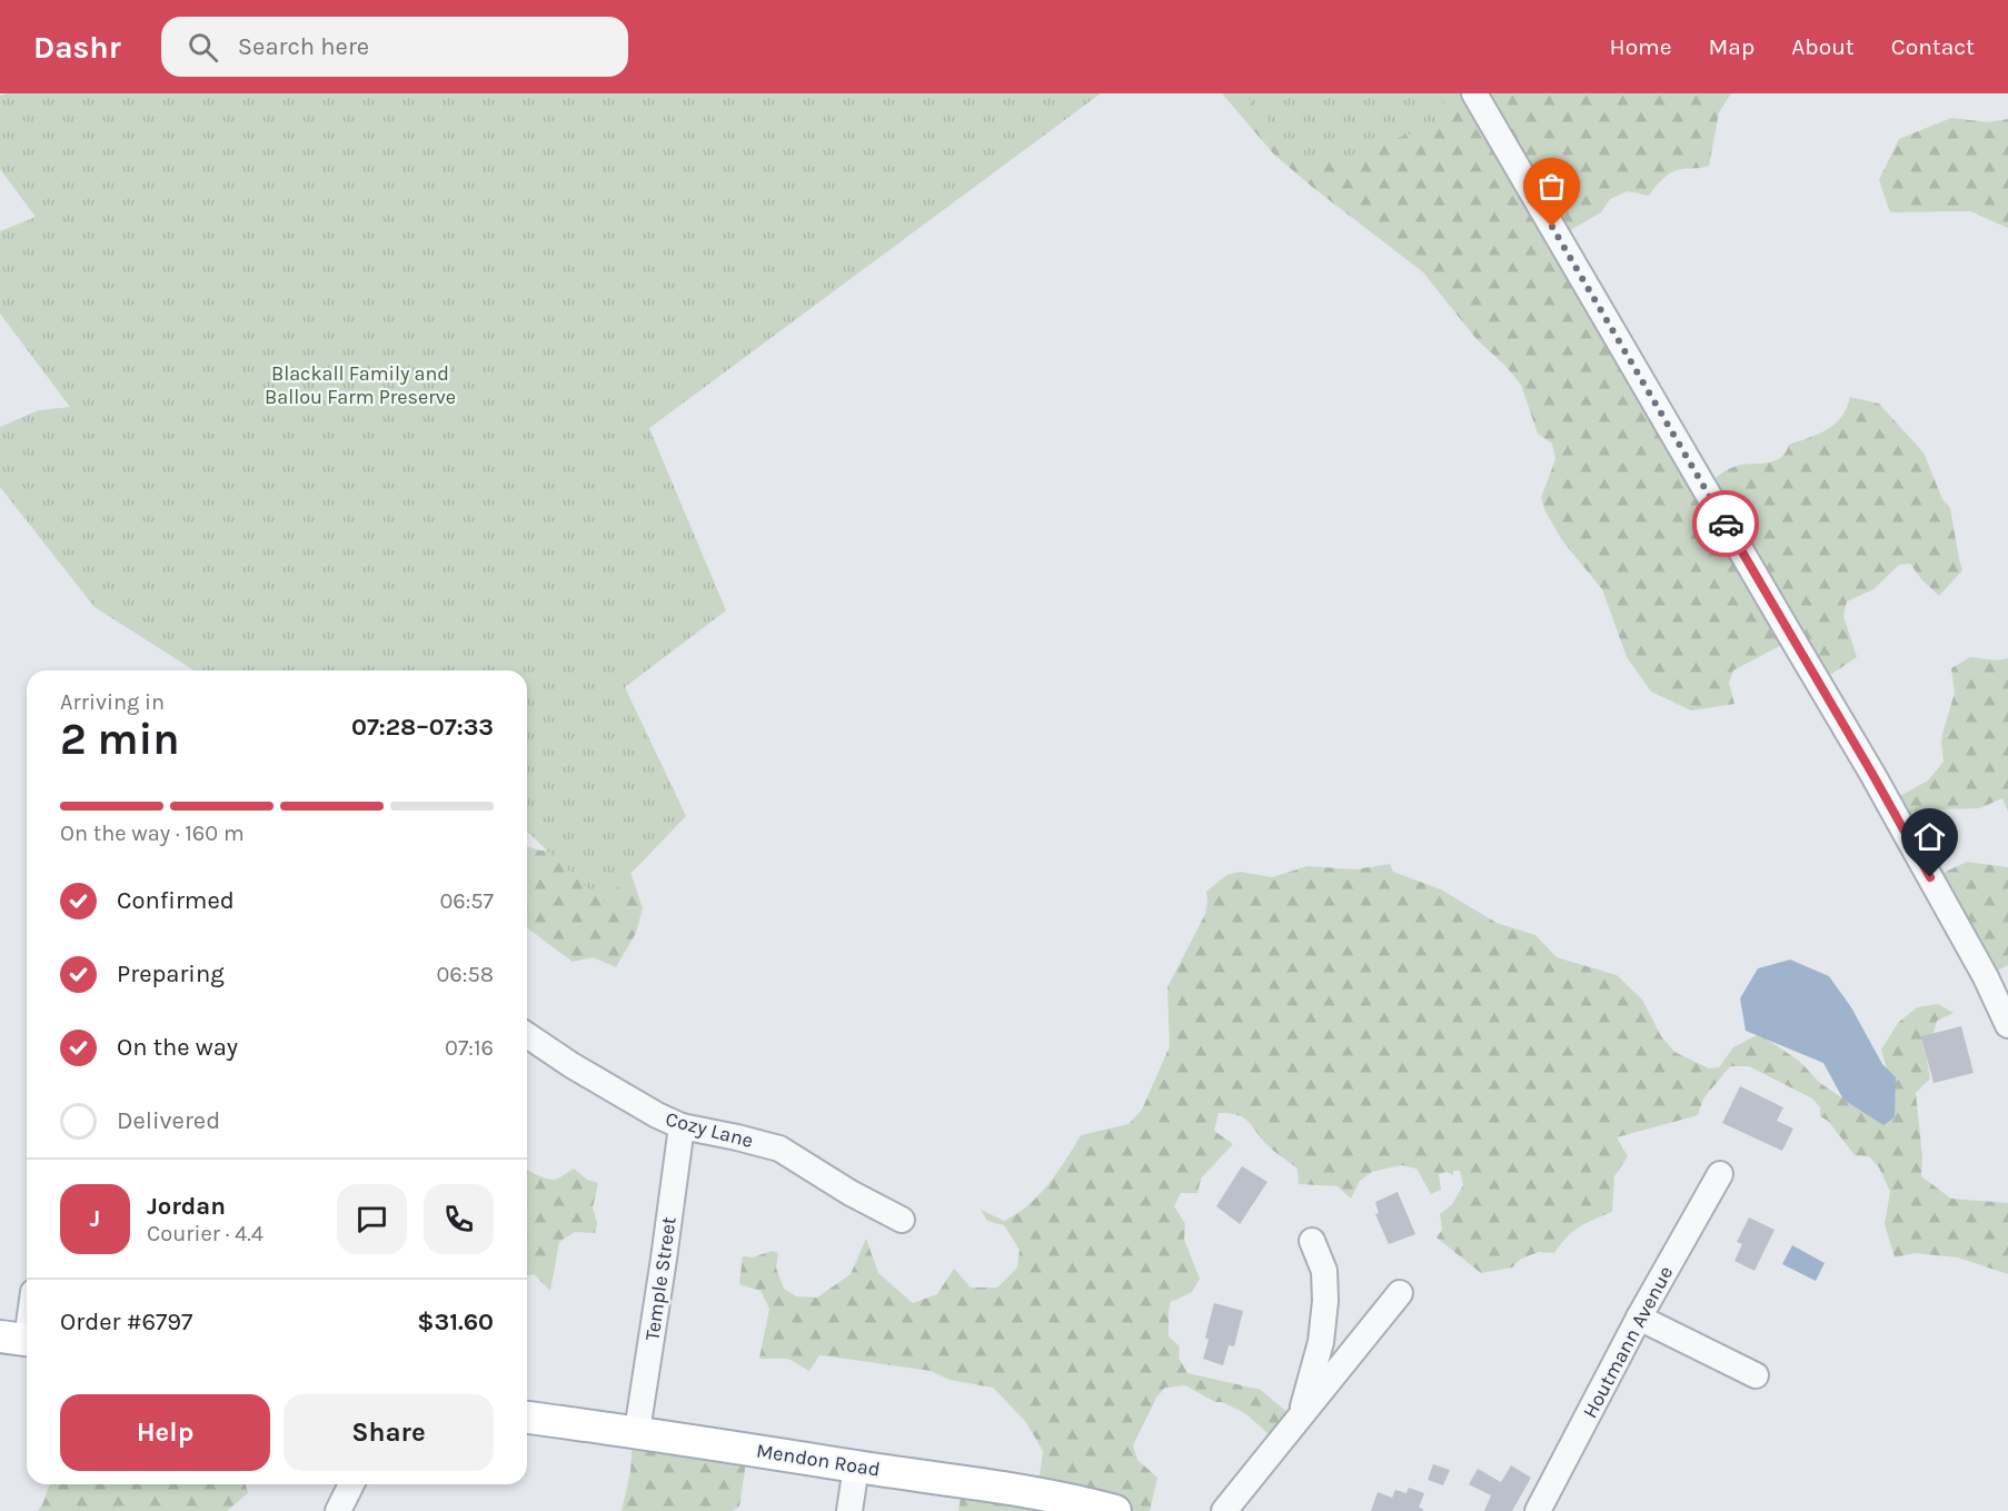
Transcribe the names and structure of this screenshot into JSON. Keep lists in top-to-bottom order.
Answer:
{
  "streets": {
    "main road": ["Mendon Road"],
    "street": ["Cozy Lane", "Temple Street", "Houtmann Avenue"]
  },
  "crossings": [
    ["Cozy Lane", "Temple Street"],
    ["Temple Street", "Mendon Road"]
  ],
  "parks": ["Blackall Family and Ballou Farm Preserve"],
  "page": {
    "header": "Dashr",
    "search": "Search here",
    "nav": [
      "Home",
      "Map",
      "About",
      "Contact"
    ],
    "heading": ["2 min", "Arriving in", "07:28–07:33"],
    "panel": [
      "Jordan",
      "Courier · 4.4",
      "Order #6797",
      "$31.60"
    ],
    "bar": "On the way · 160 m",
    "list": [
      ["Confirmed", "06:57"],
      ["Preparing", "06:58"],
      ["On the way", "07:16"],
      "Delivered"
    ],
    "round": "J",
    "buttons": ["Help", "Share"]
  }
}
